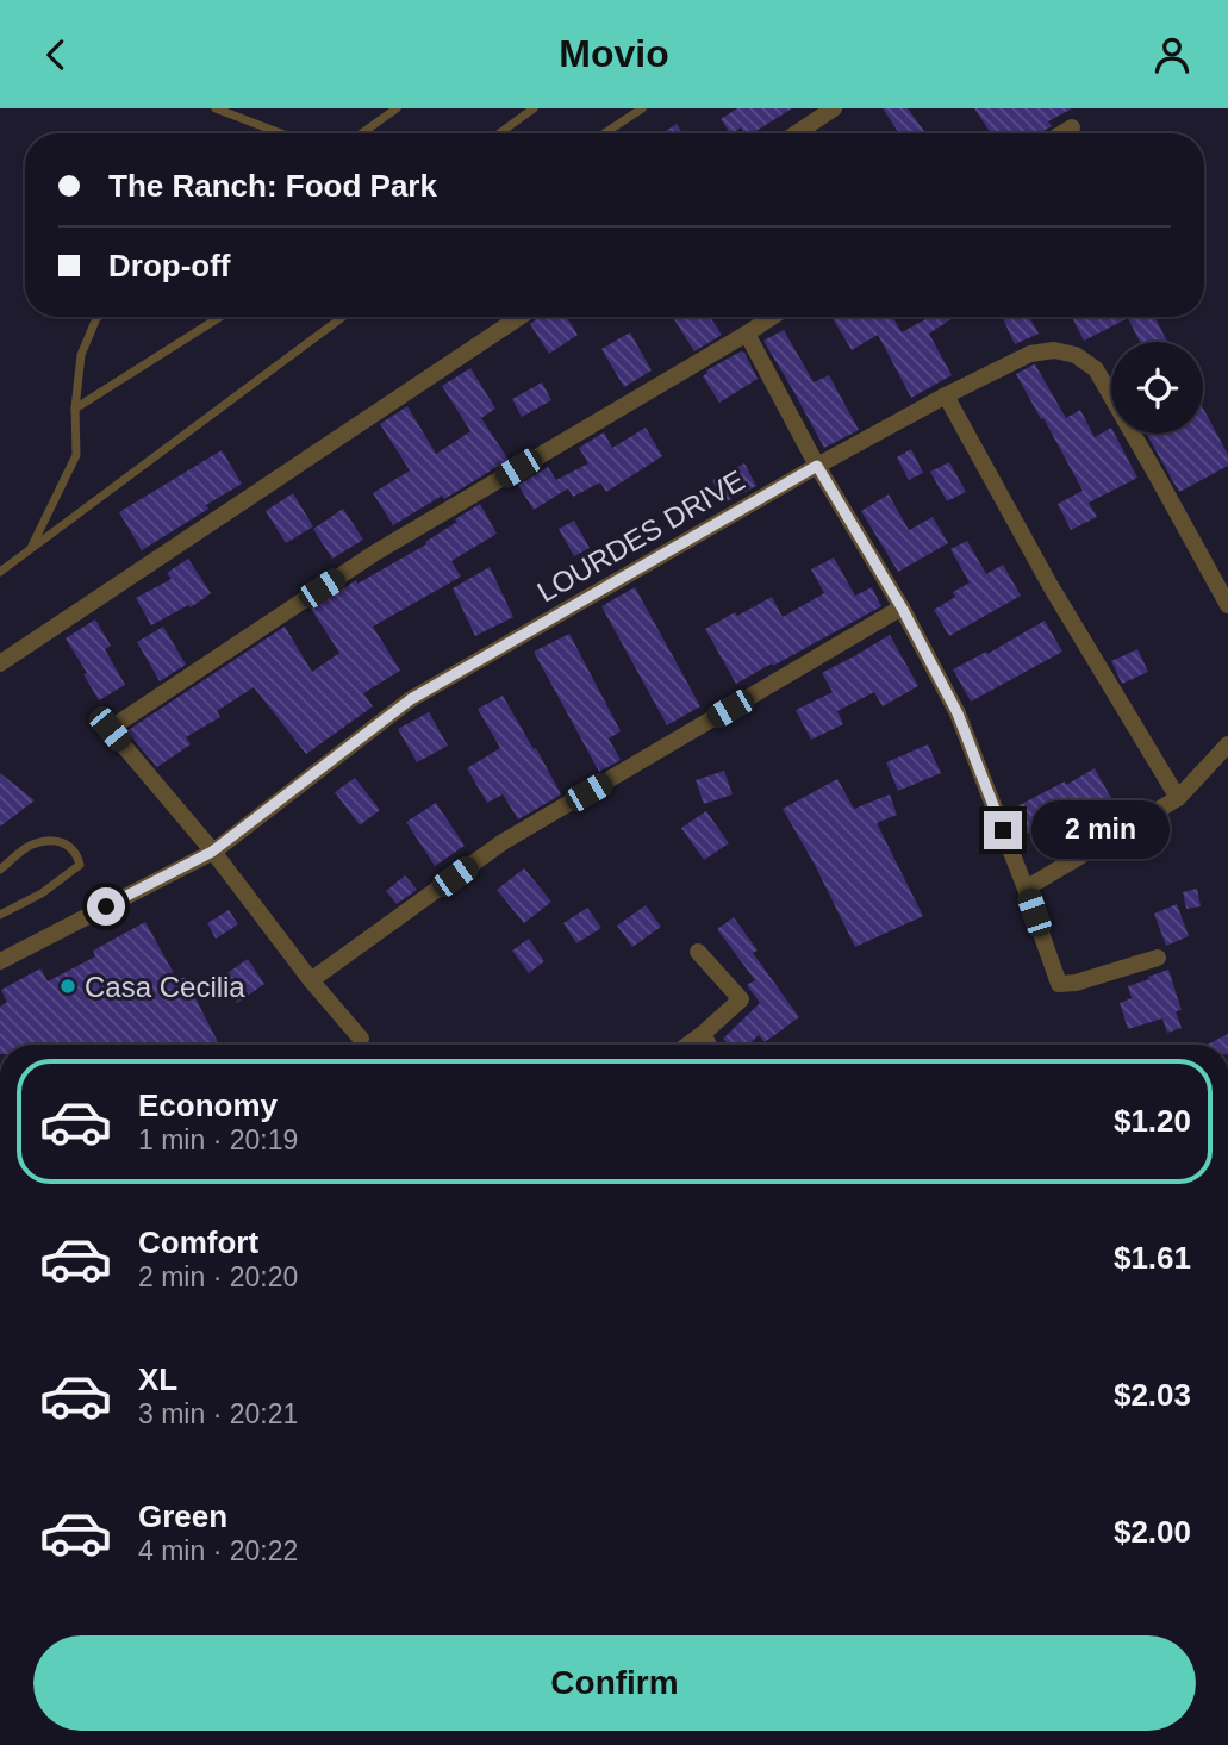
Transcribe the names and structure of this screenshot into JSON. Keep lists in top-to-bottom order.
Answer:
{
  "streets": {
    "street": ["LOURDES DRIVE"]
  },
  "places": ["Casa Cecilia"],
  "page": {
    "header": "Movio",
    "banner": ["The Ranch: Food Park", "Drop-off"],
    "bubble": "2 min",
    "list": [
      {
        "name": "Economy",
        "note": "1 min · 20:19",
        "value": "$1.20"
      },
      {
        "name": "Comfort",
        "note": "2 min · 20:20",
        "value": "$1.61"
      },
      {
        "name": "XL",
        "note": "3 min · 20:21",
        "value": "$2.03"
      },
      {
        "name": "Green",
        "note": "4 min · 20:22",
        "value": "$2.00"
      }
    ],
    "buttons": "Confirm"
  }
}
